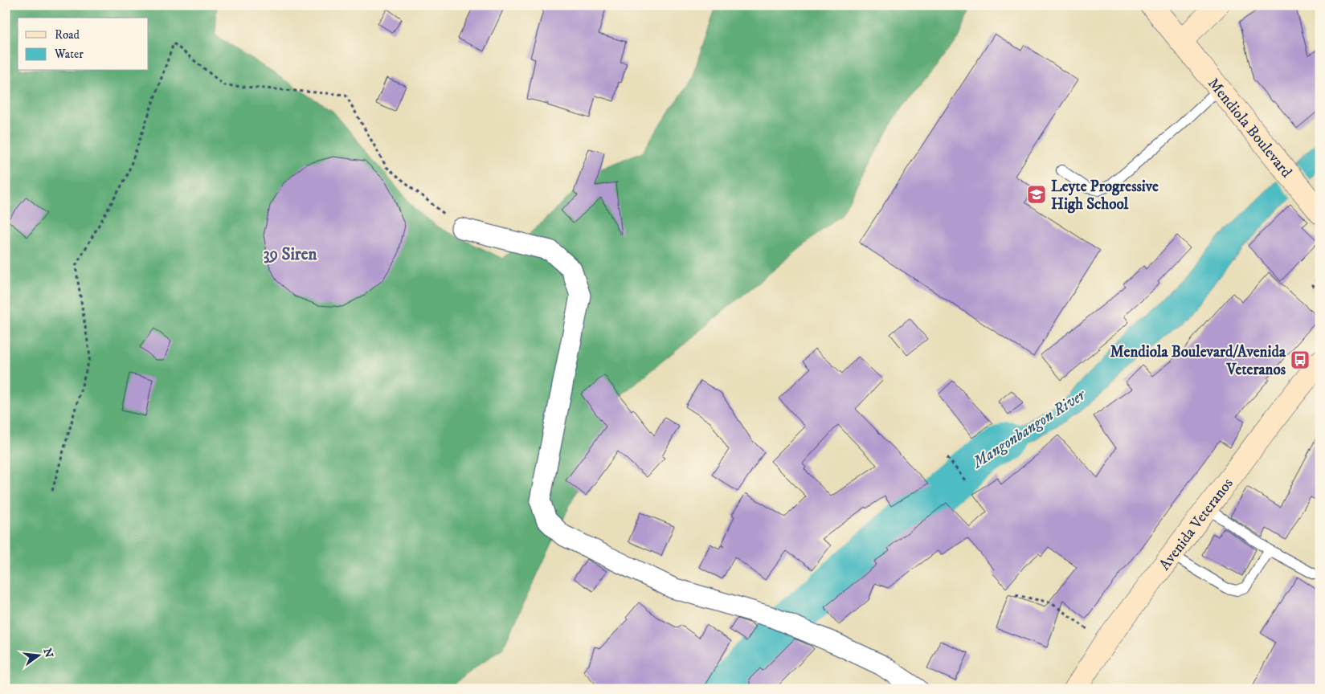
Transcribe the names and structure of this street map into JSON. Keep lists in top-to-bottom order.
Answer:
{
  "streets": {
    "main road": ["Mendiola Boulevard", "Avenida Veteranos"]
  },
  "districts": ["39 Siren"],
  "water": ["Mangonbangon River"],
  "places": {
    "school or university": ["Leyte Progressive High School"],
    "bus stop": ["Mendiola Boulevard/Avenida Veteranos"]
  },
  "legend": ["Road", "Water"],
  "north": "right"
}
